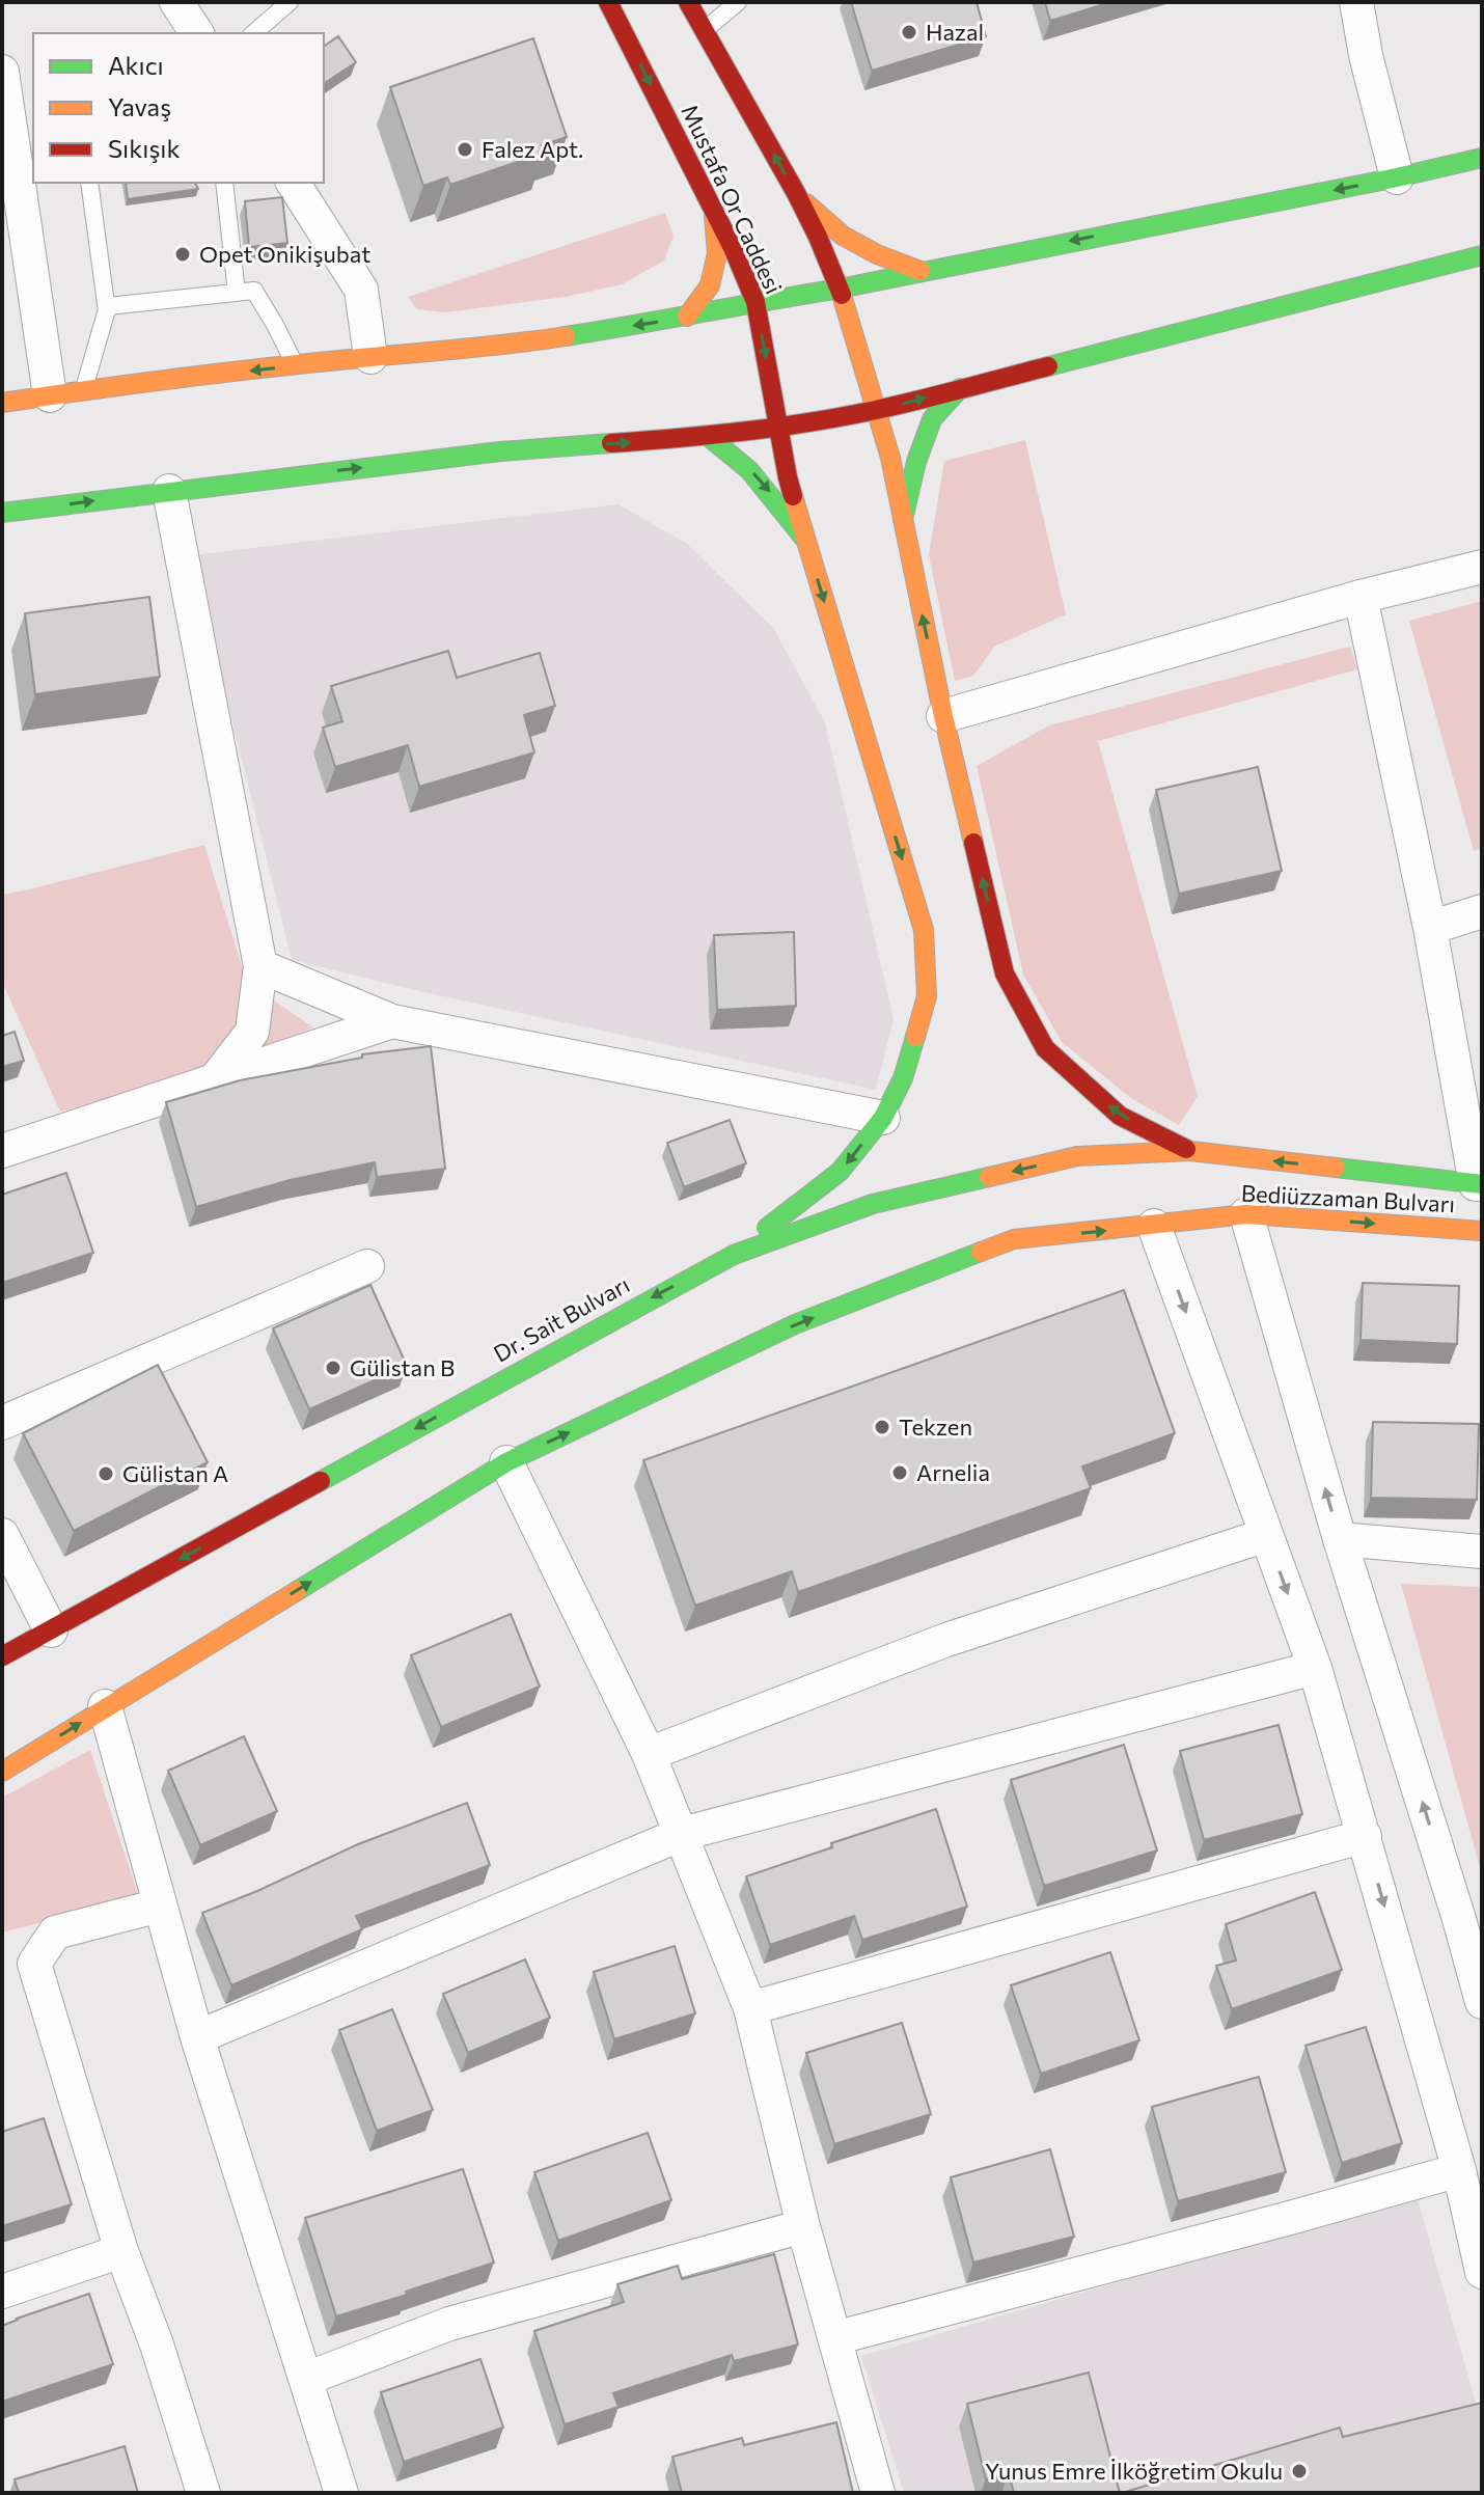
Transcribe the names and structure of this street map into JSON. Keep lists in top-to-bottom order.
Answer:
{
  "streets": {
    "main road": ["Mustafa Or Caddesi", "Bediüzzaman Bulvarı", "Dr. Sait Bulvarı"]
  },
  "crossings": [
    ["Mustafa Or Caddesi", "Dr. Sait Bulvarı"],
    ["Bediüzzaman Bulvarı", "Dr. Sait Bulvarı"]
  ],
  "one_way": ["Mustafa Or Caddesi"],
  "places": [
    "Hazal",
    "Falez Apt.",
    "Opet Onikişubat",
    "Gülistan B",
    "Tekzen",
    "Arnelia",
    "Gülistan A",
    "Yunus Emre İlköğretim Okulu"
  ],
  "legend": ["Akıcı", "Yavaş", "Sıkışık"]
}
